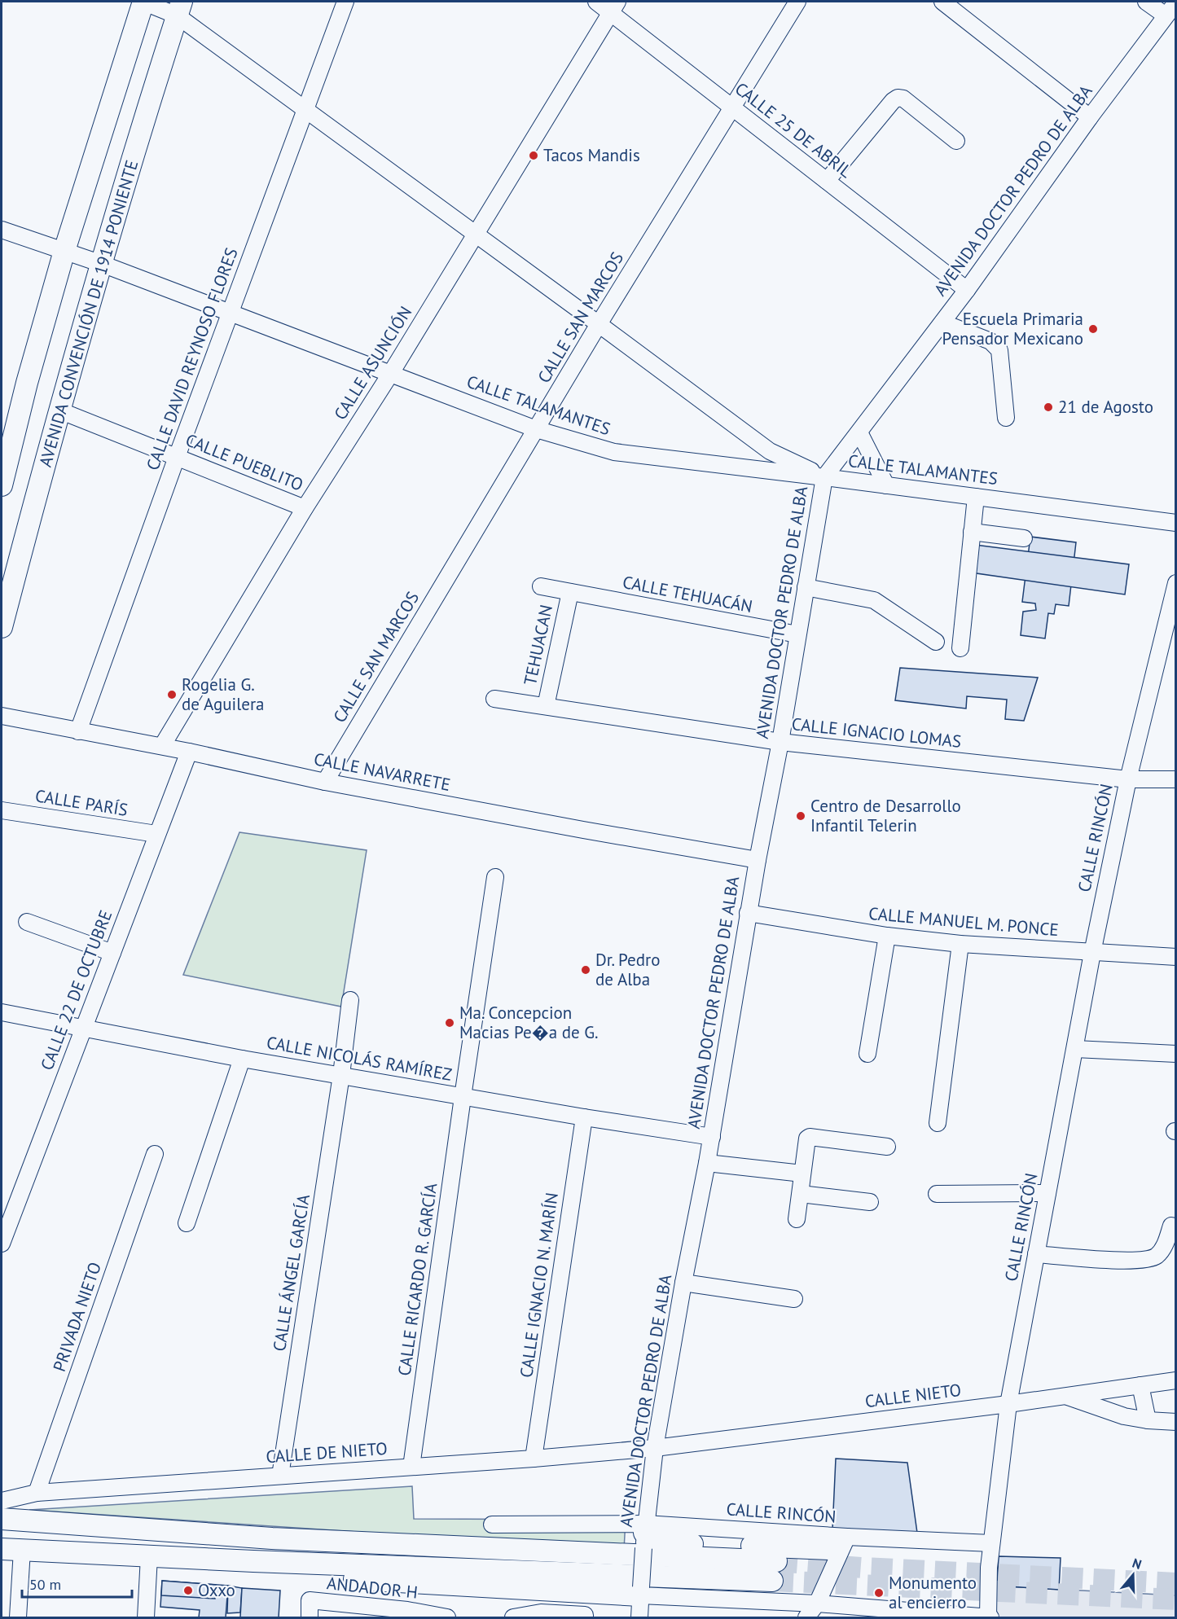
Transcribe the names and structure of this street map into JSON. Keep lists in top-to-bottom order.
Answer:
{
  "streets": {
    "main road": ["AVENIDA CONVENCIÓN DE 1914 PONIENTE"],
    "street": [
      "CALLE 25 DE ABRIL",
      "AVENIDA DOCTOR PEDRO DE ALBA",
      "CALLE SAN MARCOS",
      "CALLE DAVID REYNOSO FLORES",
      "CALLE ASUNCIÓN",
      "CALLE TALAMANTES",
      "CALLE PUEBLITO",
      "CALLE TEHUACÁN",
      "TEHUACAN",
      "CALLE IGNACIO LOMAS",
      "CALLE NAVARRETE",
      "CALLE PARÍS",
      "CALLE RINCÓN",
      "CALLE MANUEL M. PONCE",
      "CALLE 22 DE OCTUBRE",
      "CALLE NICOLÁS RAMÍREZ",
      "CALLE ÁNGEL GARCÍA",
      "CALLE RICARDO R. GARCÍA",
      "CALLE IGNACIO N. MARÍN",
      "PRIVADA NIETO",
      "CALLE NIETO",
      "CALLE DE NIETO",
      "ANDADOR H"
    ]
  },
  "crossings": [
    ["CALLE 25 DE ABRIL", "AVENIDA DOCTOR PEDRO DE ALBA"],
    ["CALLE 25 DE ABRIL", "CALLE SAN MARCOS"],
    ["CALLE 25 DE ABRIL", "CALLE ASUNCIÓN"],
    ["AVENIDA DOCTOR PEDRO DE ALBA", "CALLE TALAMANTES"],
    ["AVENIDA DOCTOR PEDRO DE ALBA", "CALLE TEHUACÁN"],
    ["AVENIDA DOCTOR PEDRO DE ALBA", "CALLE IGNACIO LOMAS"],
    ["AVENIDA DOCTOR PEDRO DE ALBA", "CALLE NAVARRETE"],
    ["AVENIDA DOCTOR PEDRO DE ALBA", "CALLE RINCÓN"],
    ["AVENIDA DOCTOR PEDRO DE ALBA", "CALLE MANUEL M. PONCE"],
    ["AVENIDA DOCTOR PEDRO DE ALBA", "CALLE NICOLÁS RAMÍREZ"],
    ["AVENIDA DOCTOR PEDRO DE ALBA", "CALLE NIETO"],
    ["AVENIDA DOCTOR PEDRO DE ALBA", "CALLE DE NIETO"],
    ["AVENIDA CONVENCIÓN DE 1914 PONIENTE", "CALLE TALAMANTES"],
    ["AVENIDA CONVENCIÓN DE 1914 PONIENTE", "CALLE PUEBLITO"],
    ["CALLE SAN MARCOS", "CALLE TALAMANTES"],
    ["CALLE SAN MARCOS", "CALLE NAVARRETE"],
    ["CALLE DAVID REYNOSO FLORES", "CALLE TALAMANTES"],
    ["CALLE DAVID REYNOSO FLORES", "CALLE PUEBLITO"],
    ["CALLE DAVID REYNOSO FLORES", "CALLE NAVARRETE"],
    ["CALLE ASUNCIÓN", "CALLE TALAMANTES"],
    ["CALLE ASUNCIÓN", "CALLE PUEBLITO"],
    ["CALLE ASUNCIÓN", "CALLE NAVARRETE"],
    ["CALLE TEHUACÁN", "TEHUACAN"],
    ["TEHUACAN", "CALLE IGNACIO LOMAS"],
    ["CALLE IGNACIO LOMAS", "CALLE RINCÓN"],
    ["CALLE NAVARRETE", "CALLE 22 DE OCTUBRE"],
    ["CALLE PARÍS", "CALLE 22 DE OCTUBRE"],
    ["CALLE RINCÓN", "CALLE MANUEL M. PONCE"],
    ["CALLE RINCÓN", "CALLE NIETO"],
    ["CALLE 22 DE OCTUBRE", "CALLE NICOLÁS RAMÍREZ"],
    ["CALLE NICOLÁS RAMÍREZ", "CALLE ÁNGEL GARCÍA"],
    ["CALLE NICOLÁS RAMÍREZ", "CALLE RICARDO R. GARCÍA"],
    ["CALLE NICOLÁS RAMÍREZ", "CALLE IGNACIO N. MARÍN"],
    ["CALLE ÁNGEL GARCÍA", "CALLE DE NIETO"],
    ["CALLE RICARDO R. GARCÍA", "CALLE DE NIETO"],
    ["CALLE IGNACIO N. MARÍN", "CALLE DE NIETO"],
    ["PRIVADA NIETO", "CALLE DE NIETO"],
    ["CALLE NIETO", "CALLE DE NIETO"]
  ],
  "places": [
    "Tacos Mandis",
    "Escuela Primaria Pensador Mexicano",
    "21 de Agosto",
    "Rogelia G. de Aguilera",
    "Centro de Desarrollo Infantil Telerin",
    "Dr. Pedro de Alba",
    "Ma. Concepcion Macias Pe�a de G.",
    "Oxxo",
    "Monumento al encierro"
  ],
  "scale_bar": "50 m",
  "north": "top"
}
